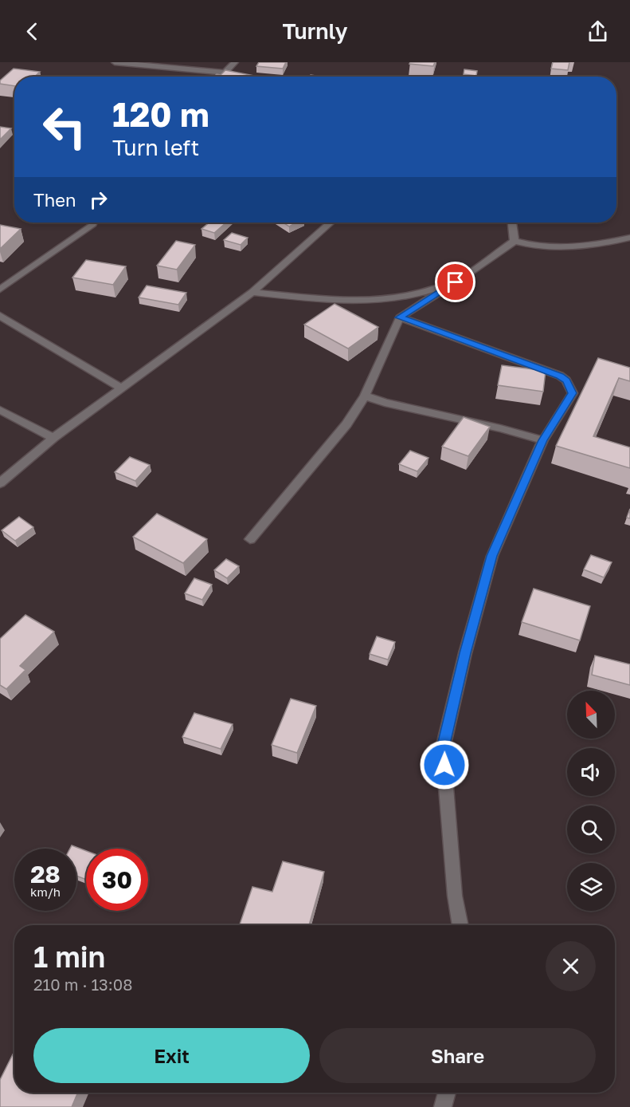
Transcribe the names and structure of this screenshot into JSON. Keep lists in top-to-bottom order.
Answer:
{
  "north": "top left",
  "page": {
    "header": "Turnly",
    "turn": ["120 m", "Turn left"],
    "then": "Then",
    "speed": "28 km/h",
    "limit": "30",
    "heading": ["1 min", "210 m · 13:08"],
    "buttons": ["Exit", "Share"]
  }
}
